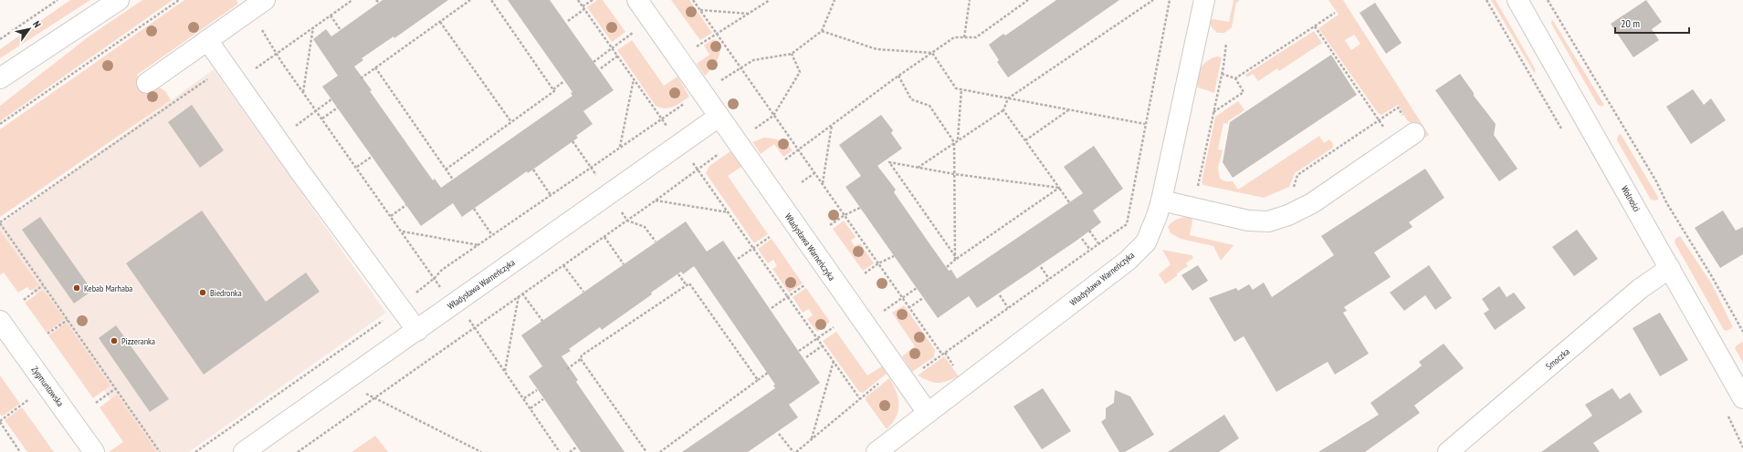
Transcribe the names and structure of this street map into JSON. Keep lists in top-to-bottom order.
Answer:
{
  "streets": {
    "street": [
      "Wolności",
      "Władysława Warneńczyka",
      "Smoczka",
      "Zygmuntowska"
    ]
  },
  "crossings": [
    ["Wolności", "Smoczka"]
  ],
  "places": ["Kebab Marhaba", "Biedronka", "Pizzeranka"],
  "scale_bar": "20 m",
  "north": "top right"
}
